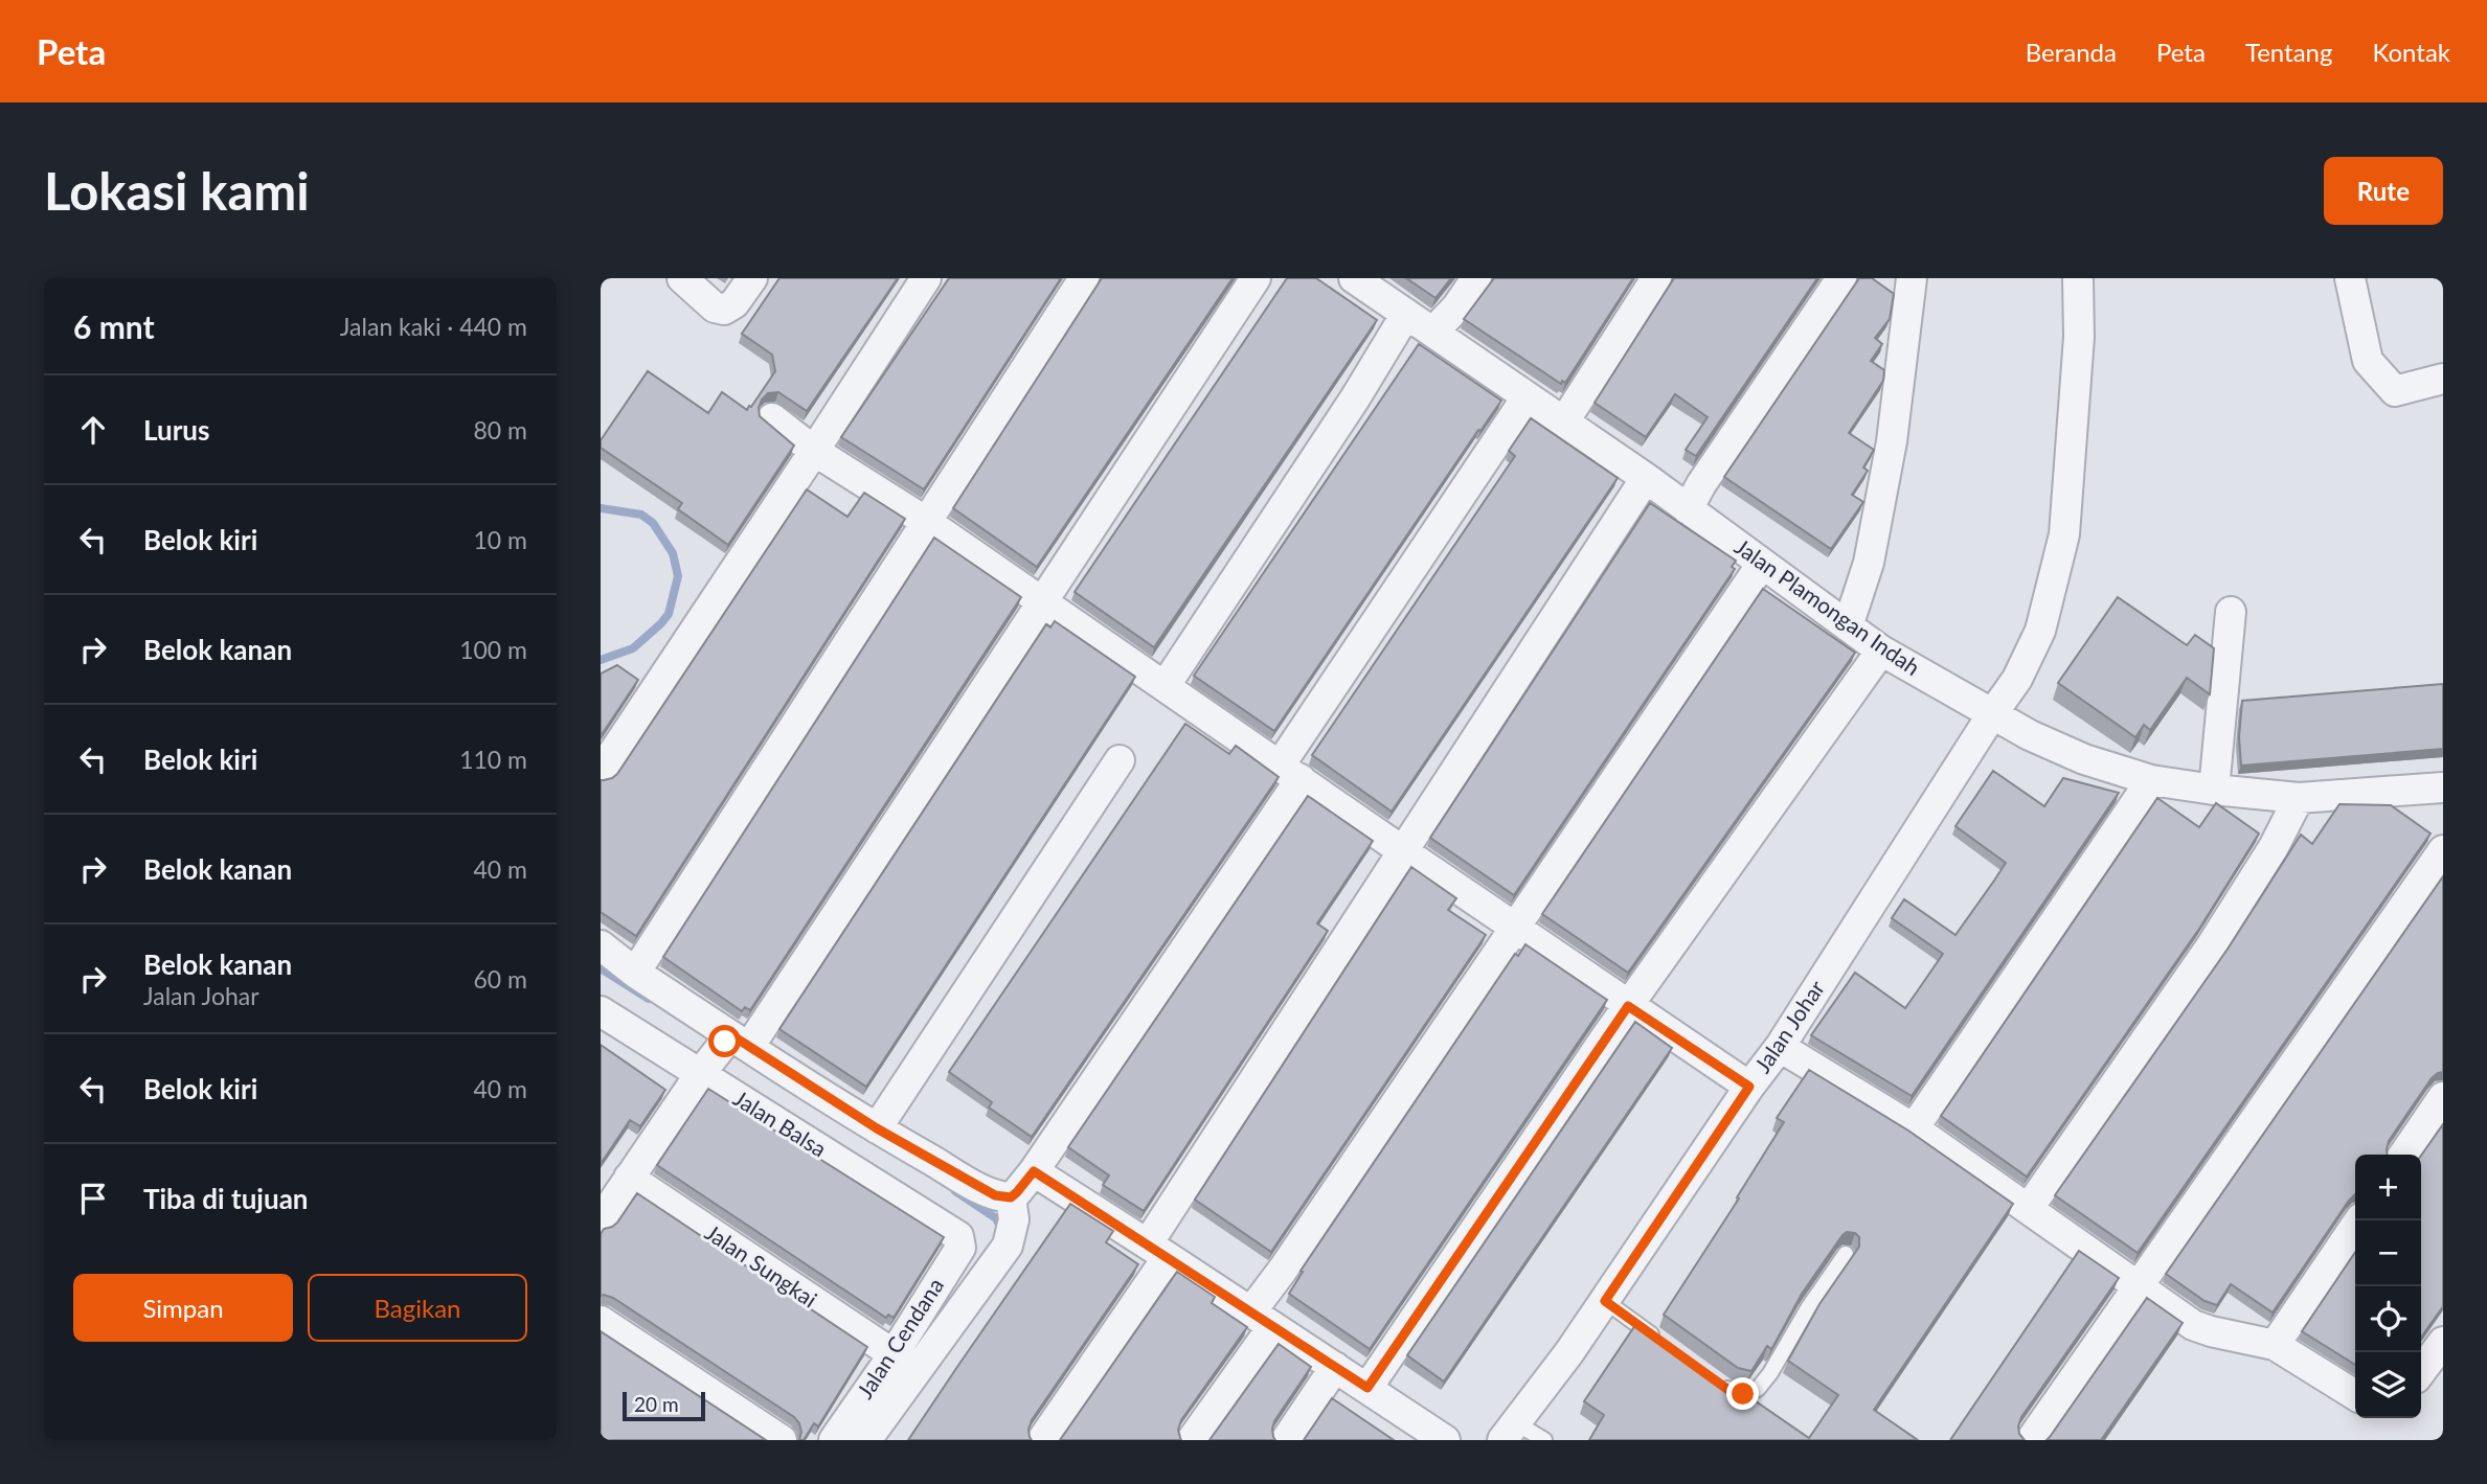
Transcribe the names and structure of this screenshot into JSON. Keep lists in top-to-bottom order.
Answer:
{
  "streets": {
    "street": [
      "Jalan Plamongan Indah",
      "Jalan Johar",
      "Jalan Balsa",
      "Jalan Sungkai",
      "Jalan Cendana"
    ]
  },
  "crossings": [
    ["Jalan Plamongan Indah", "Jalan Johar"],
    ["Jalan Balsa", "Jalan Cendana"],
    ["Jalan Sungkai", "Jalan Cendana"]
  ],
  "scale_bar": "20 m",
  "page": {
    "header": "Peta",
    "nav": [
      "Beranda",
      "Peta",
      "Tentang",
      "Kontak"
    ],
    "buttons": [
      "Rute",
      ["Simpan", "Bagikan"]
    ],
    "title": "Lokasi kami",
    "heading": ["6 mnt", "Jalan kaki · 440 m"],
    "list": [
      ["Lurus", "80 m"],
      ["Belok kiri", "10 m"],
      ["Belok kanan", "100 m"],
      ["Belok kiri", "110 m"],
      ["Belok kanan", "40 m"],
      ["Belok kanan", "Jalan Johar", "60 m"],
      ["Belok kiri", "40 m"],
      "Tiba di tujuan"
    ],
    "map_buttons": ["+", "−"],
    "scale": "20 m"
  }
}
